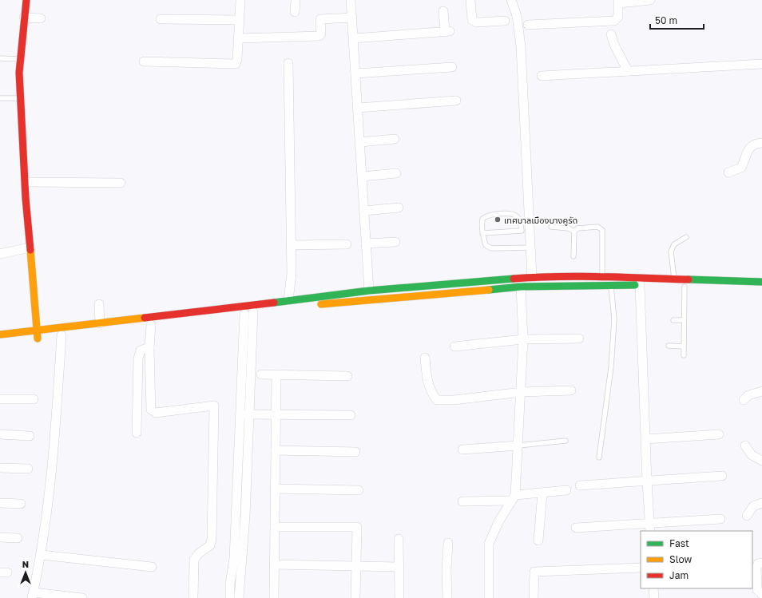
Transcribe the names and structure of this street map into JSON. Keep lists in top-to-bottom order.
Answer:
{
  "places": ["เทศบาลเมืองบางคูรัด"],
  "legend": ["Fast", "Slow", "Jam"],
  "scale_bar": "50 m",
  "north": "top"
}
